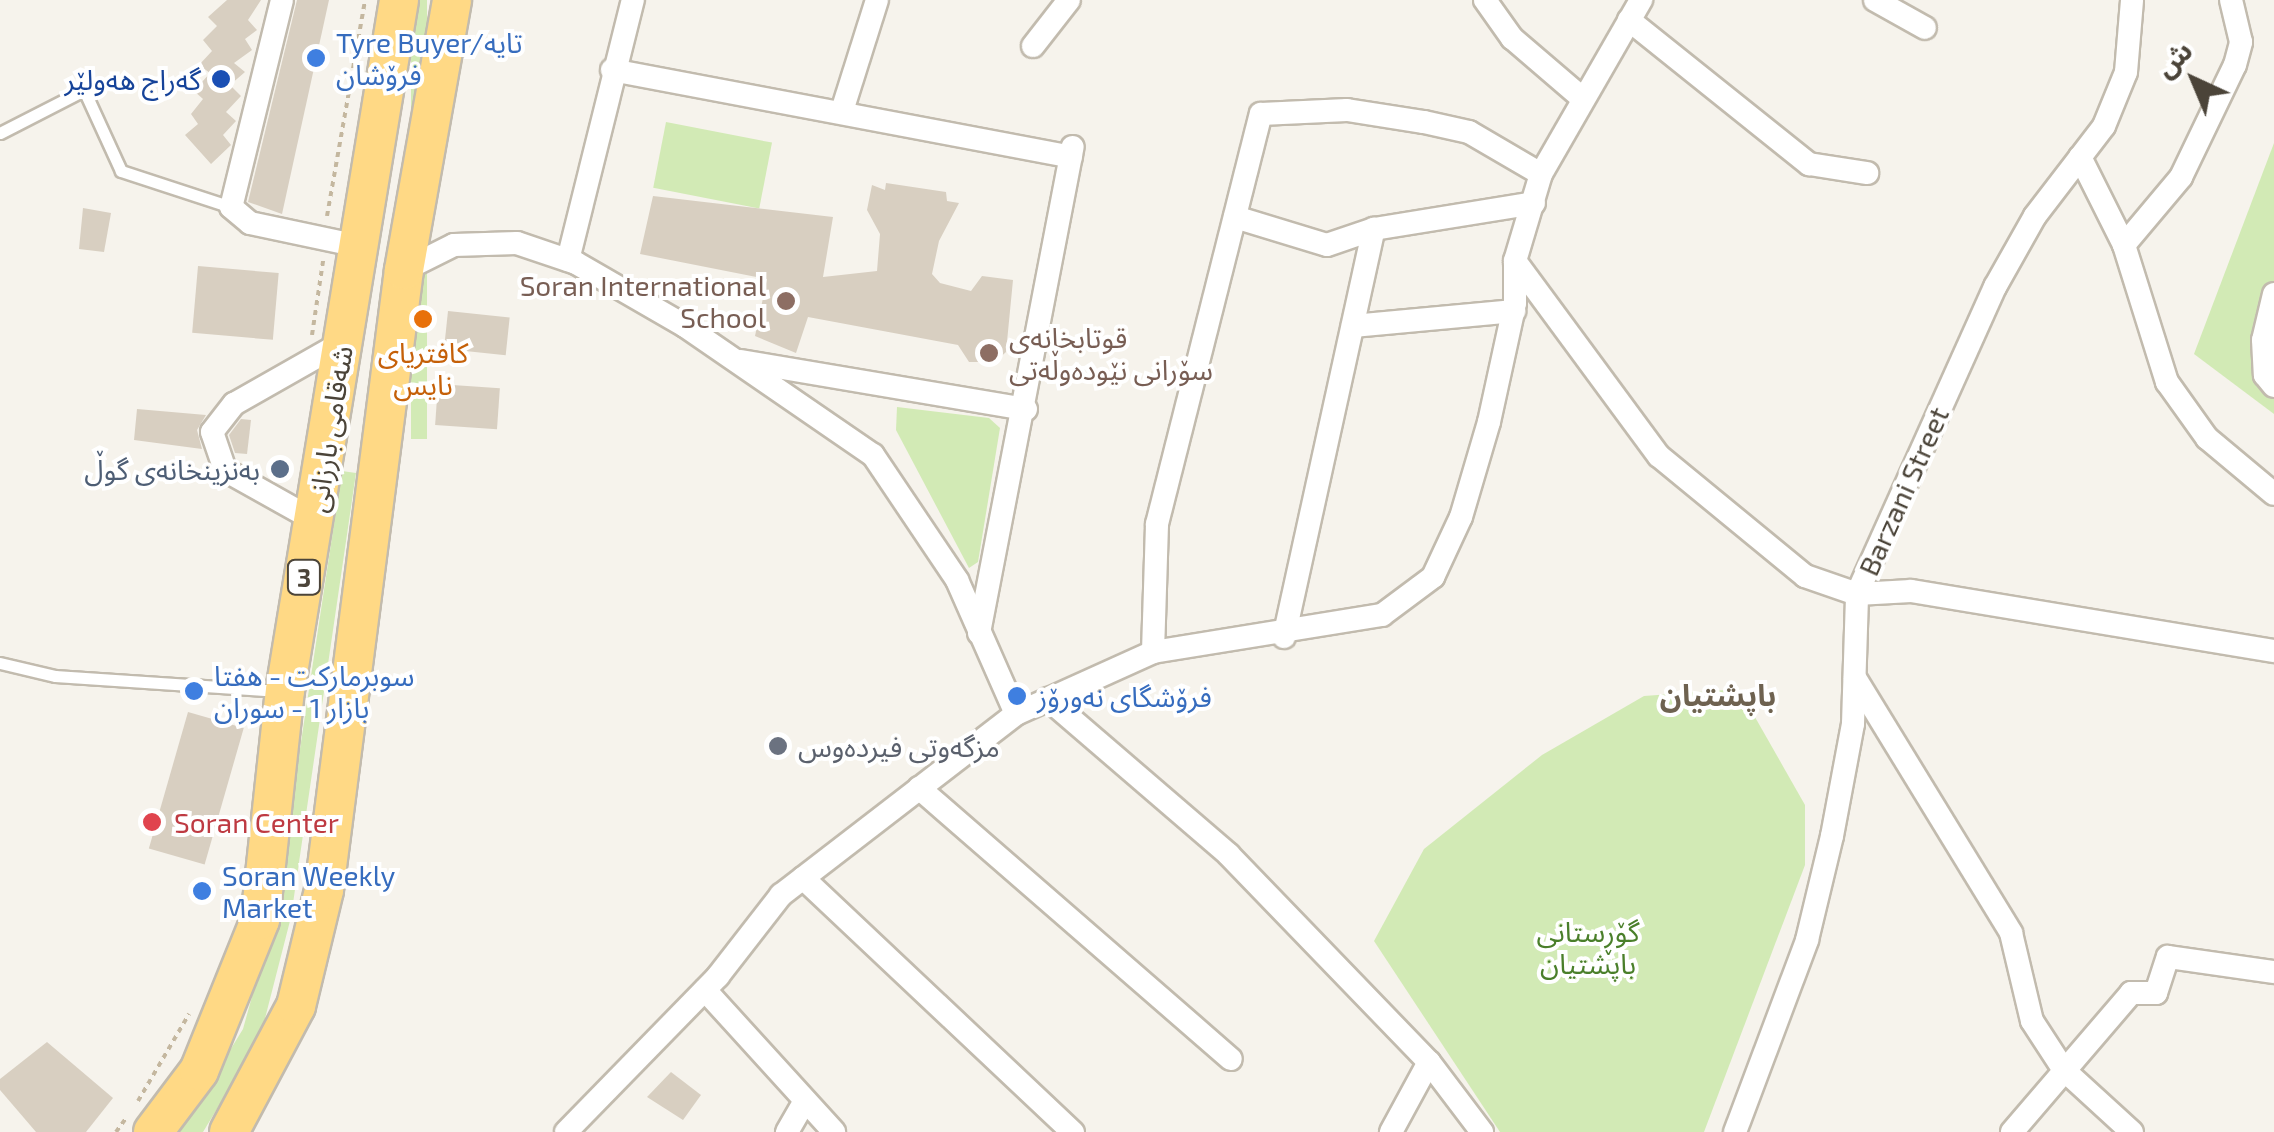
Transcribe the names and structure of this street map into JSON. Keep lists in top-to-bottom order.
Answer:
{
  "streets": {
    "highway": ["شەقامی بارزانی", "3"],
    "street": ["Barzani Street"]
  },
  "districts": ["باپشتیان"],
  "parks": ["گۆڕستانی باپشتیان"],
  "places": [
    "Tyre Buyer/تایە فرۆشان",
    "گەراج هەولێر",
    "Soran International School",
    "کافتریای نایس",
    "قوتابخانەی سۆرانی نێودەوڵەتی",
    "بەنزینخانەی گوڵ",
    "سوبرماركت - هفتا بازار 1 - سوران",
    "فرۆشگای نەورۆز",
    "مزگەوتی فیردەوس",
    "Soran Center",
    "Soran Weekly Market"
  ],
  "north": "top left"
}
